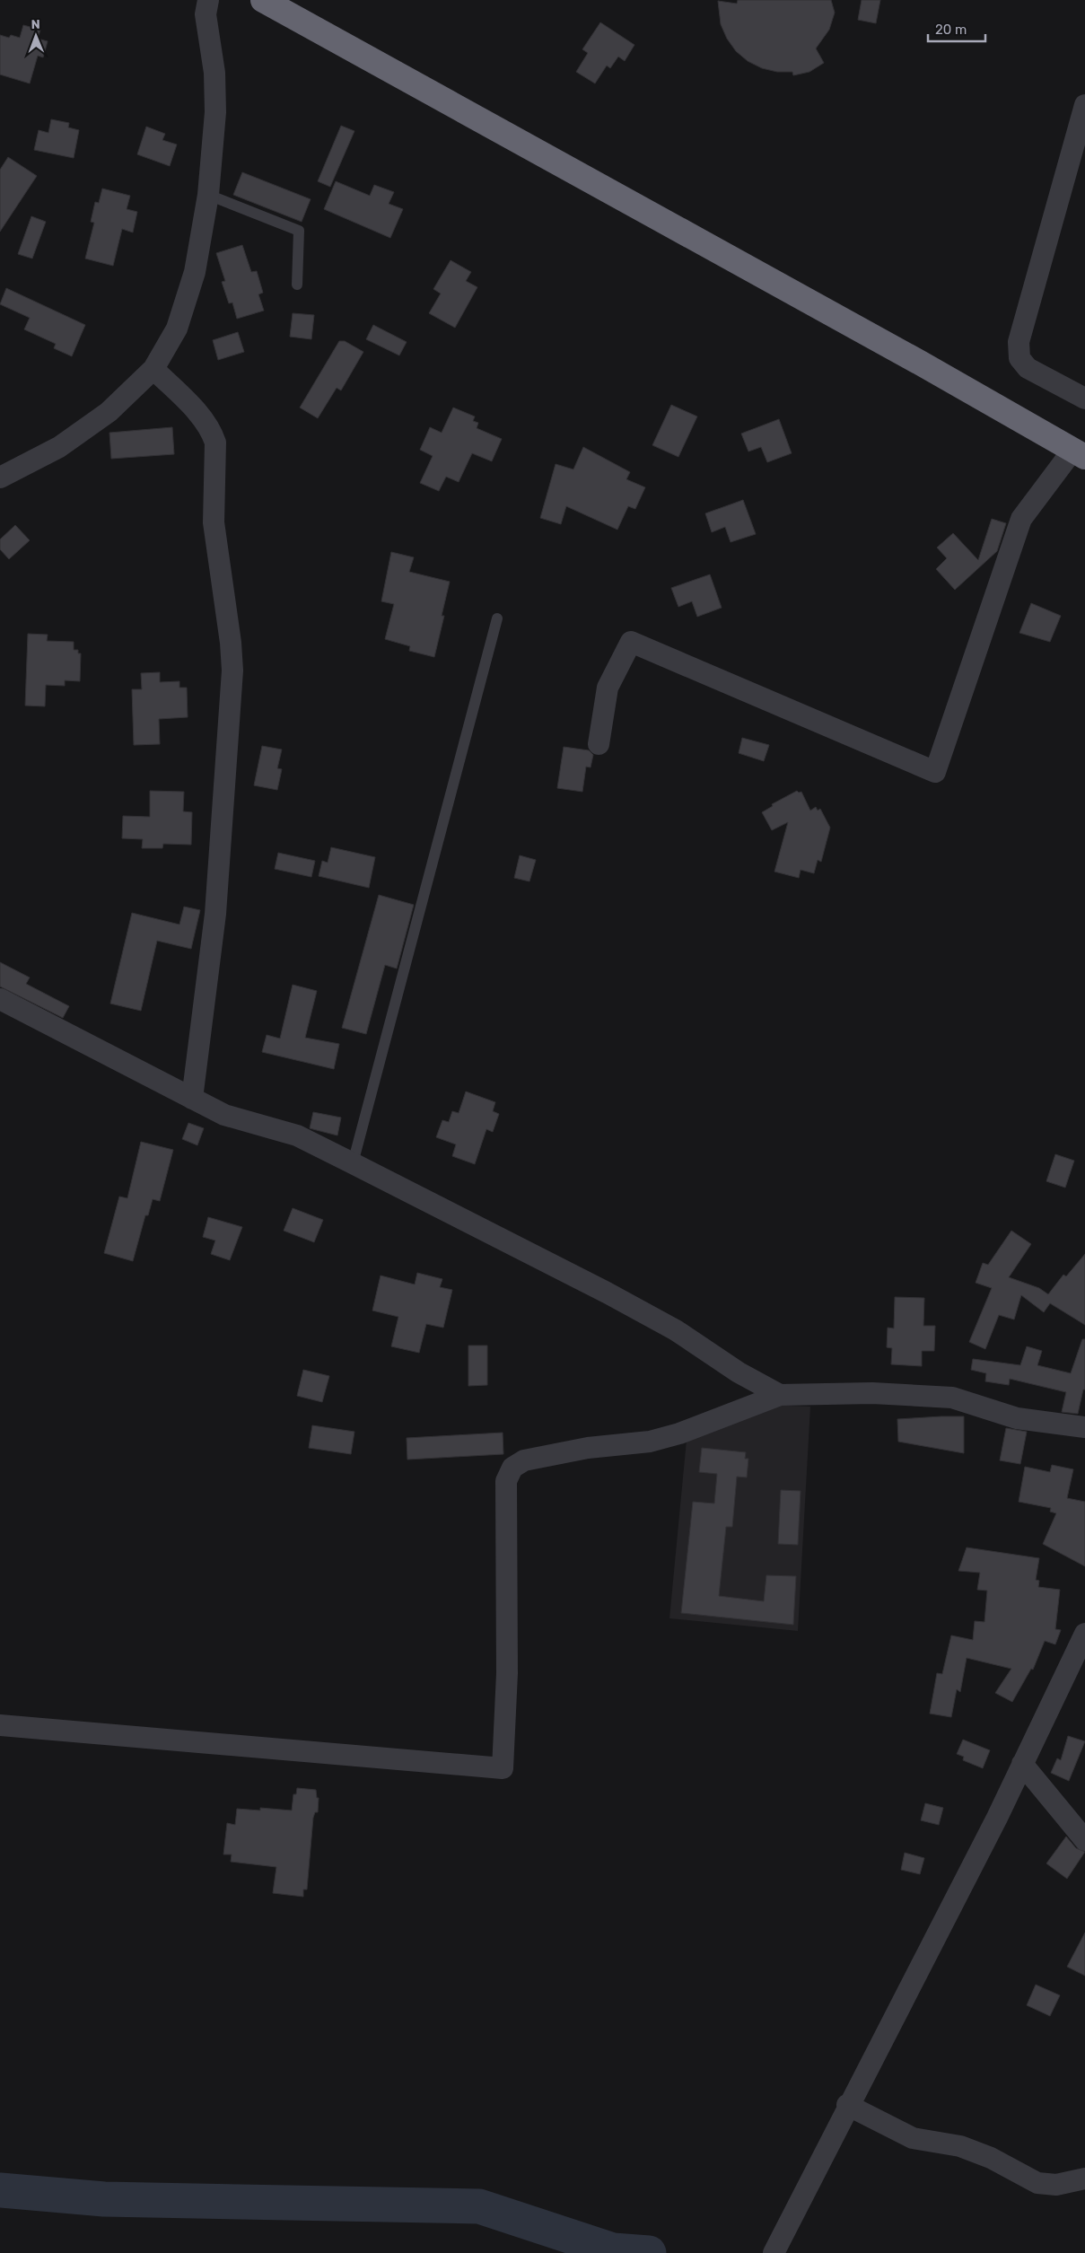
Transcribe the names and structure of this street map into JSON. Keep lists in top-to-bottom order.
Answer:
{
  "scale_bar": "20 m",
  "north": "top"
}
